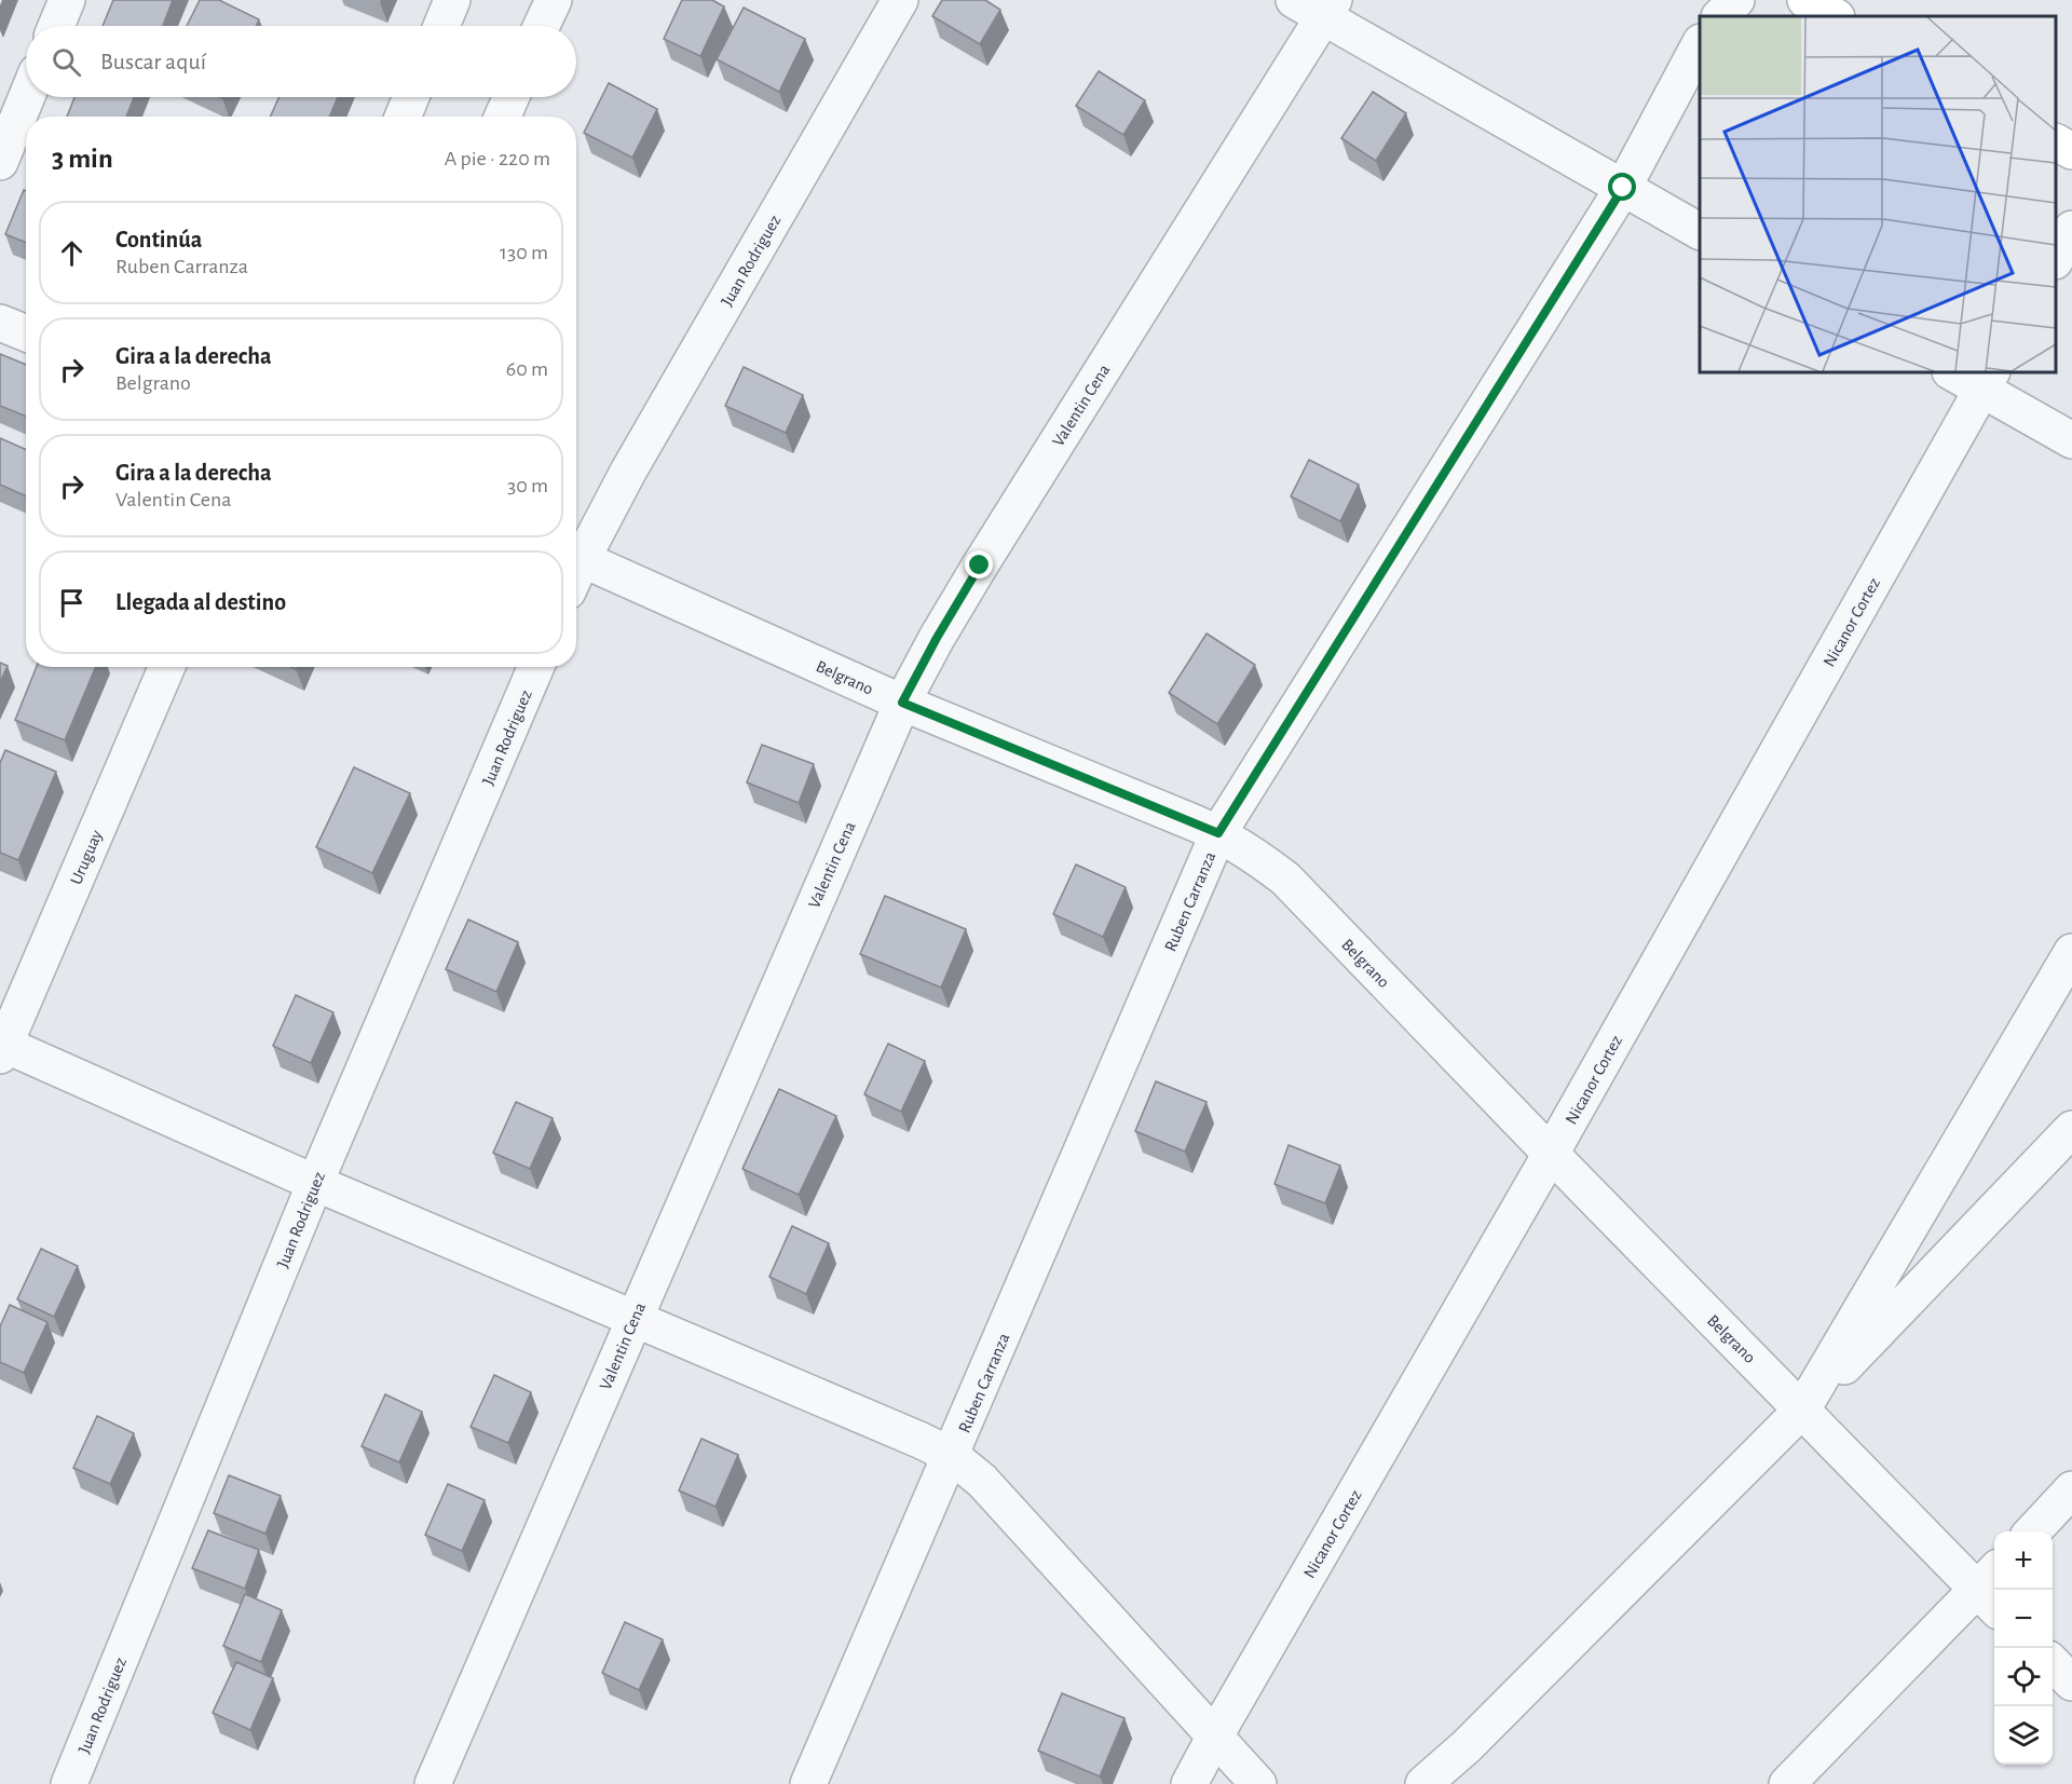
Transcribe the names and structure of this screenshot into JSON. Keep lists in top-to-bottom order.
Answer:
{
  "streets": {
    "street": [
      "Juan Rodriguez",
      "Valentin Cena",
      "Nicanor Cortez",
      "Belgrano",
      "Uruguay",
      "Ruben Carranza"
    ]
  },
  "crossings": [
    ["Valentin Cena", "Belgrano"],
    ["Nicanor Cortez", "Belgrano"],
    ["Belgrano", "Ruben Carranza"]
  ],
  "page": {
    "search": "Buscar aquí",
    "heading": ["3 min", "A pie · 220 m"],
    "list": [
      ["Continúa", "Ruben Carranza", "130 m"],
      ["Gira a la derecha", "Belgrano", "60 m"],
      ["Gira a la derecha", "Valentin Cena", "30 m"],
      "Llegada al destino"
    ],
    "map_buttons": ["+", "−"]
  }
}
